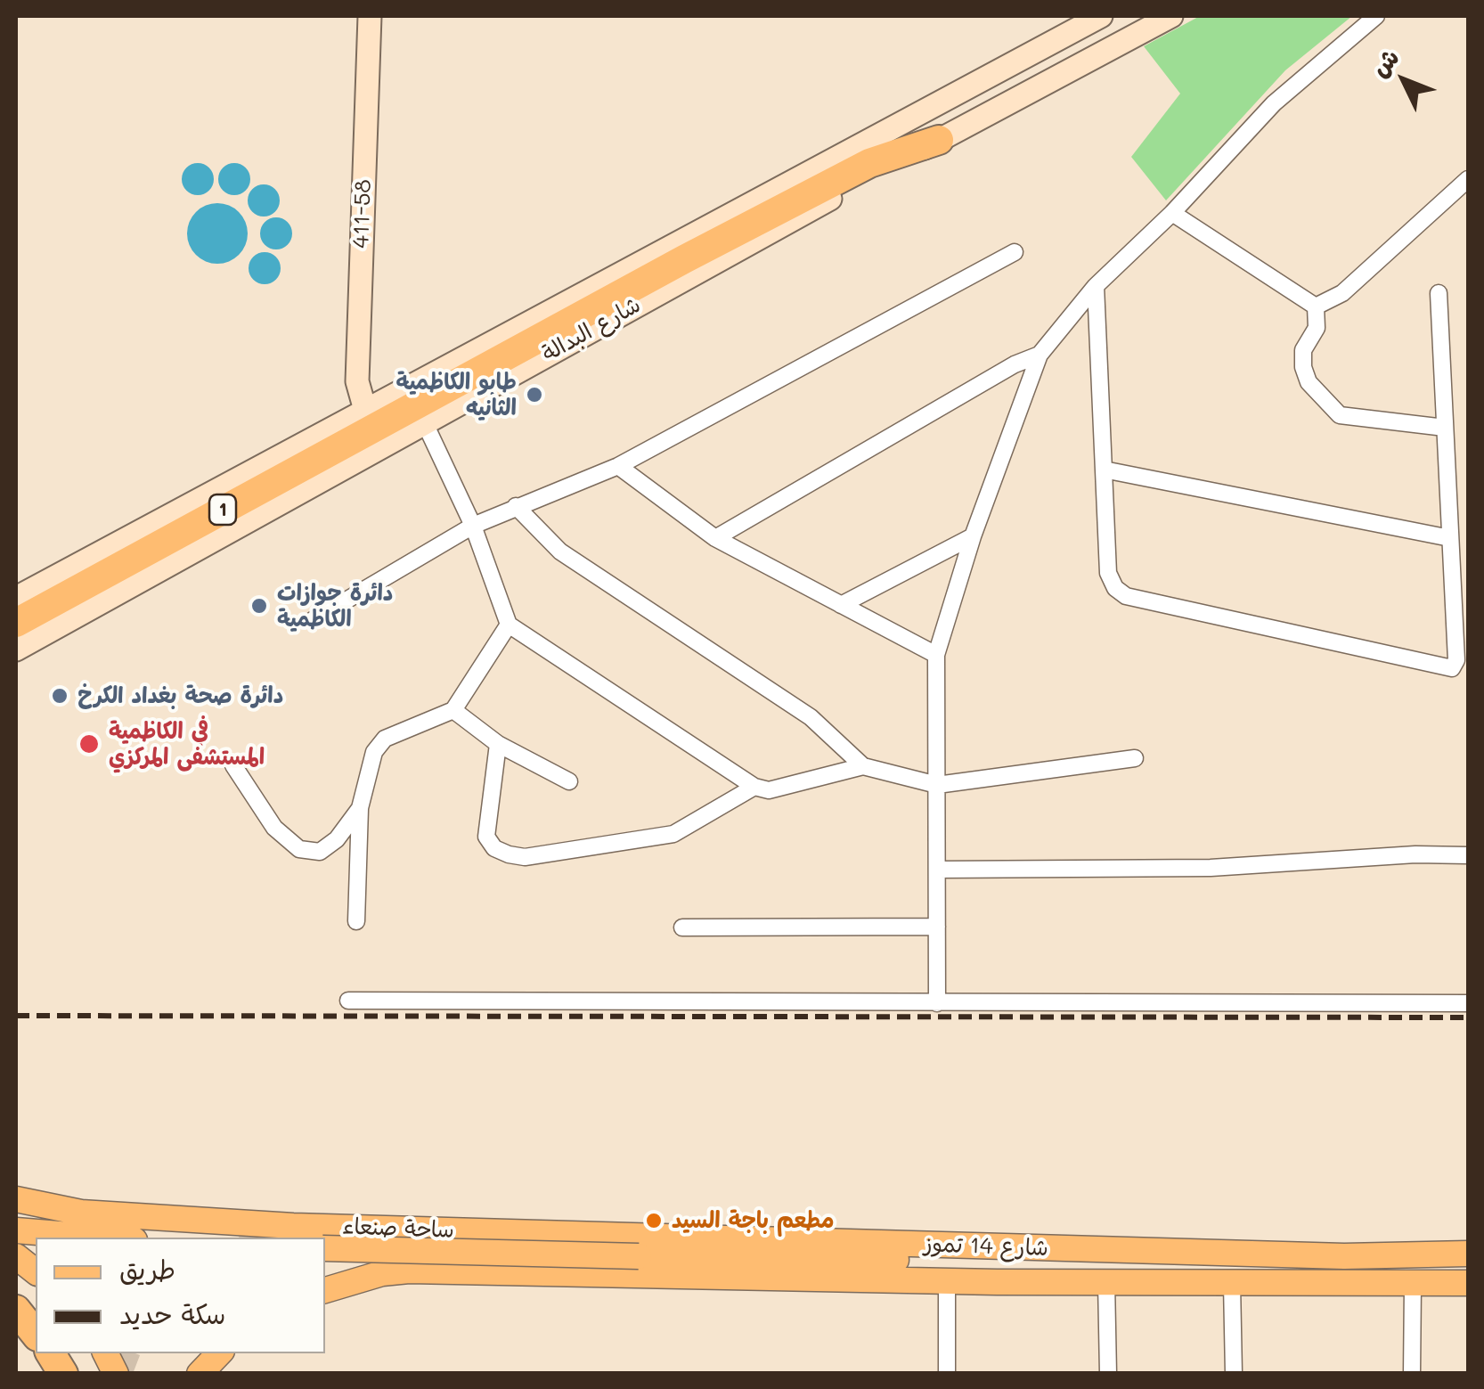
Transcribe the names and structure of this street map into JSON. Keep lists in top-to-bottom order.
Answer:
{
  "streets": {
    "highway": ["1"],
    "main road": [
      "411-58",
      "شارع البدالة",
      "ساحة صنعاء",
      "شارع 14 تموز"
    ]
  },
  "crossings": [
    ["411-58", "شارع البدالة"],
    ["ساحة صنعاء", "شارع 14 تموز"]
  ],
  "places": [
    "طابو الكاظمية الثانيه",
    "دائرة جوازات الكاظمية",
    "دائرة صحة بغداد الكرخ",
    "في الكاظمية المستشفى المركزي",
    "مطعم باجة السيد"
  ],
  "legend": ["طريق", "سكة حديد"],
  "north": "top left"
}
